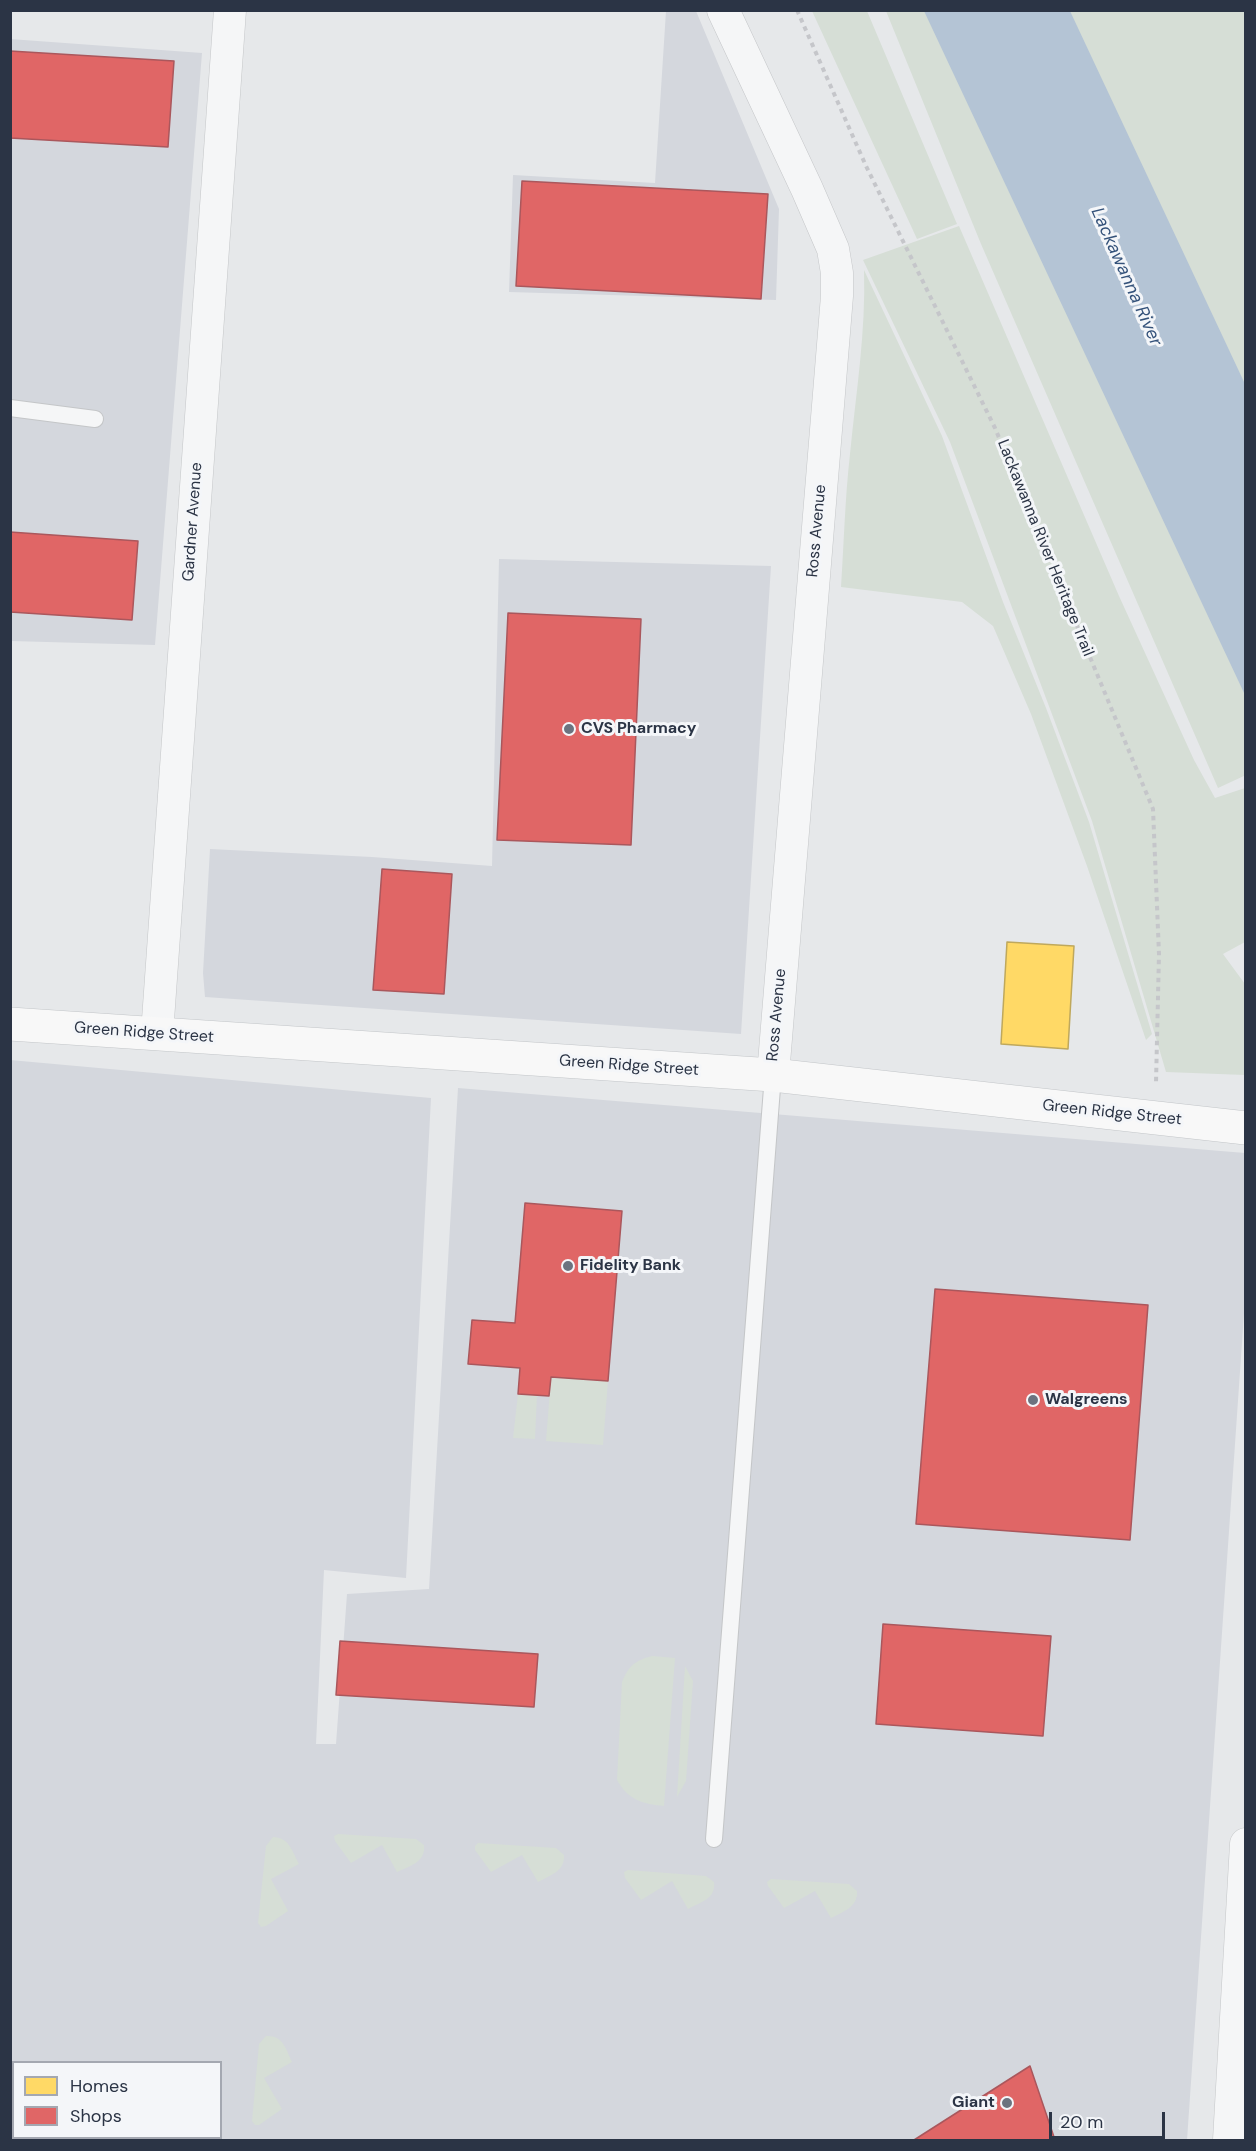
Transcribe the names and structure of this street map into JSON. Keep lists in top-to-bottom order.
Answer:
{
  "streets": {
    "main road": ["Green Ridge Street"],
    "street": ["Gardner Avenue", "Ross Avenue"],
    "path": ["Lackawanna River Heritage Trail"]
  },
  "crossings": [
    ["Gardner Avenue", "Green Ridge Street"],
    ["Ross Avenue", "Green Ridge Street"],
    ["Lackawanna River Heritage Trail", "Green Ridge Street"]
  ],
  "water": ["Lackawanna River"],
  "places": [
    "CVS Pharmacy",
    "Fidelity Bank",
    "Walgreens",
    "Giant"
  ],
  "legend": ["Homes", "Shops"],
  "scale_bar": "20 m"
}
